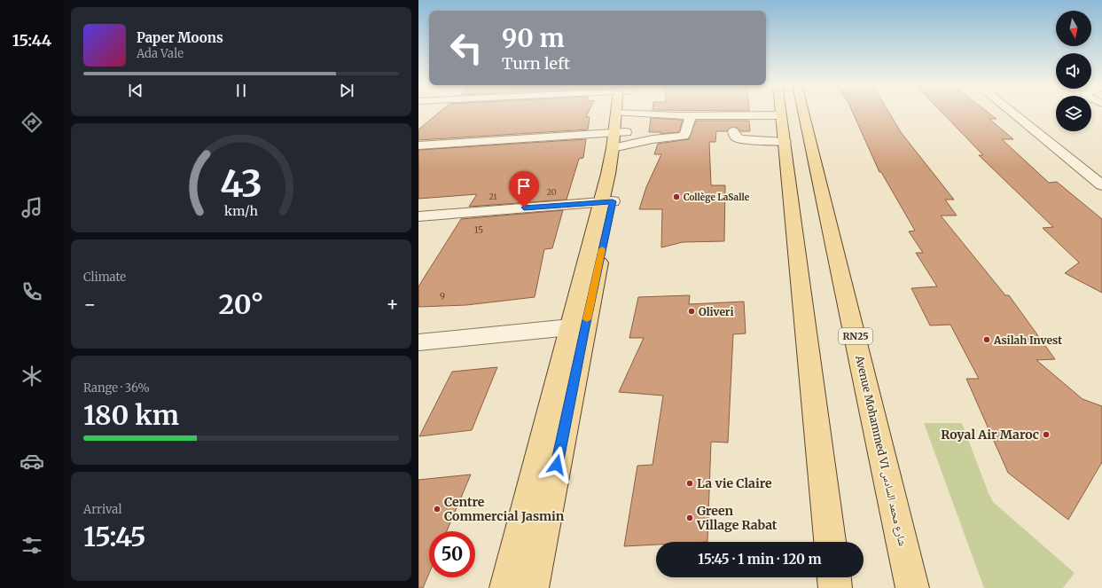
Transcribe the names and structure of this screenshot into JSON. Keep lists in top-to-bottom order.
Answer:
{
  "streets": {
    "main road": ["RN25", "Avenue Mohammed VI شارع محمد السادس"]
  },
  "places": [
    "Collège LaSalle",
    "Oliveri",
    "Asilah Invest",
    "Royal Air Maroc",
    "La vie Claire",
    "Centre Commercial Jasmin",
    "Green Village Rabat"
  ],
  "house_numbers": [
    "20",
    "21",
    "15",
    "9"
  ],
  "north": "bottom",
  "page": {
    "tabs": "15:44",
    "turn": ["90 m", "Turn left"],
    "song": ["Paper Moons", "Ada Vale"],
    "tile": [
      "Climate",
      ["Range · 36%", "180 km"],
      ["Arrival", "15:45"]
    ],
    "heat": ["−", "20°", "+"],
    "limit": "50",
    "trip": "15:45 · 1 min · 120 m",
    "gauge": ["43", "km/h"]
  }
}
